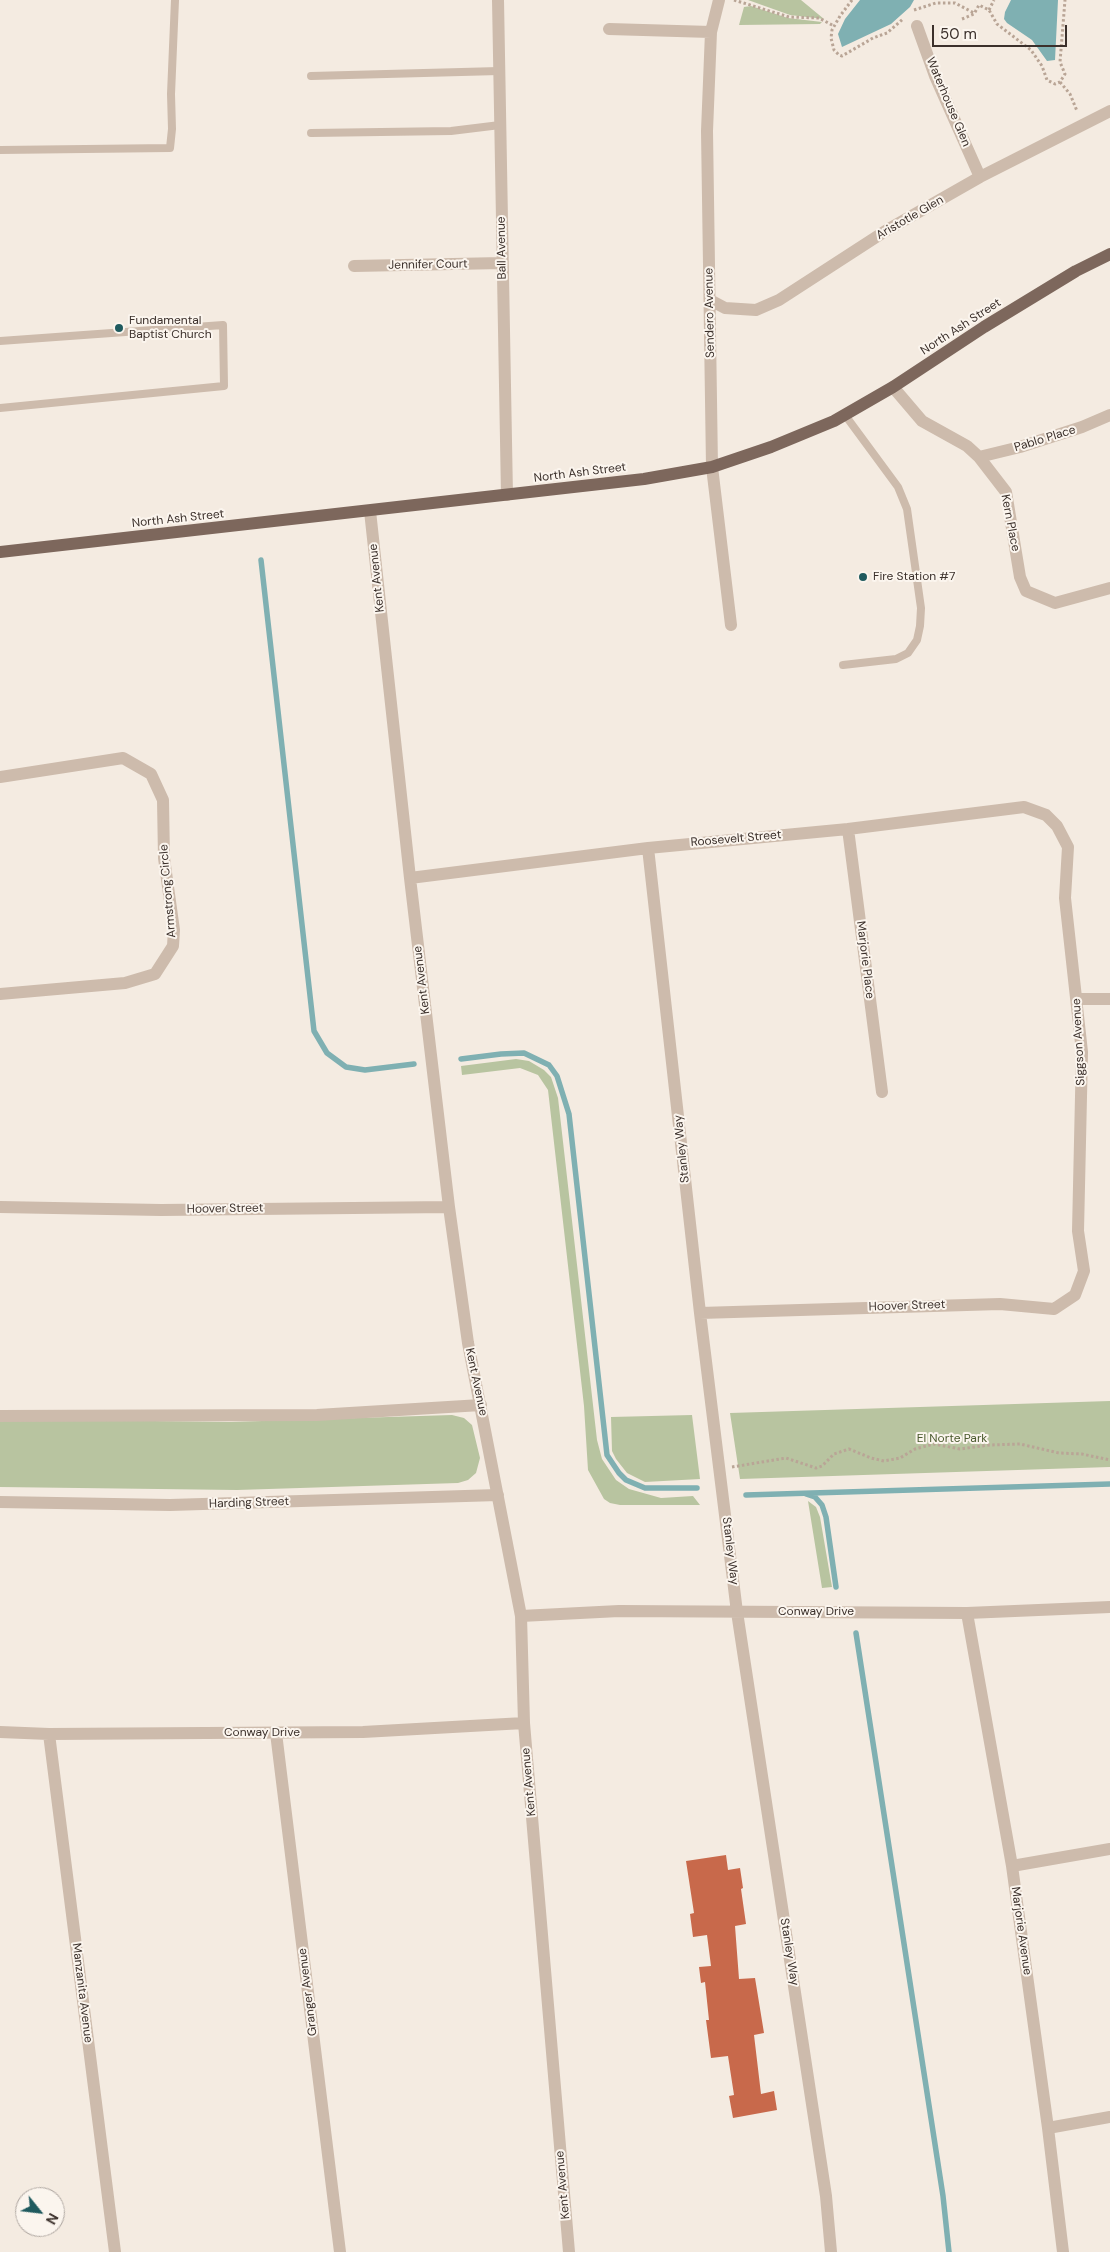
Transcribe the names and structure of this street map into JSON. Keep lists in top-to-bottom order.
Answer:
{
  "streets": {
    "main road": ["North Ash Street"],
    "street": [
      "Waterhouse Glen",
      "Aristotle Glen",
      "Ball Avenue",
      "Jennifer Court",
      "Sendero Avenue",
      "Pablo Place",
      "Kern Place",
      "Kent Avenue",
      "Roosevelt Street",
      "Armstrong Circle",
      "Marjorie Place",
      "Siggson Avenue",
      "Stanley Way",
      "Hoover Street",
      "Harding Street",
      "Conway Drive",
      "Marjorie Avenue",
      "Granger Avenue",
      "Manzanita Avenue"
    ]
  },
  "crossings": [
    ["Waterhouse Glen", "Aristotle Glen"],
    ["Aristotle Glen", "Sendero Avenue"],
    ["Ball Avenue", "Jennifer Court"],
    ["Ball Avenue", "North Ash Street"],
    ["Sendero Avenue", "North Ash Street"],
    ["North Ash Street", "Kern Place"],
    ["North Ash Street", "Kent Avenue"],
    ["Pablo Place", "Kern Place"],
    ["Kent Avenue", "Roosevelt Street"],
    ["Kent Avenue", "Hoover Street"],
    ["Kent Avenue", "Harding Street"],
    ["Kent Avenue", "Conway Drive"],
    ["Roosevelt Street", "Marjorie Place"],
    ["Roosevelt Street", "Siggson Avenue"],
    ["Roosevelt Street", "Stanley Way"],
    ["Siggson Avenue", "Hoover Street"],
    ["Stanley Way", "Hoover Street"],
    ["Stanley Way", "Conway Drive"],
    ["Conway Drive", "Marjorie Avenue"],
    ["Conway Drive", "Granger Avenue"],
    ["Conway Drive", "Manzanita Avenue"]
  ],
  "parks": ["El Norte Park"],
  "places": ["Fundamental Baptist Church", "Fire Station #7"],
  "scale_bar": "50 m",
  "north": "bottom right"
}
